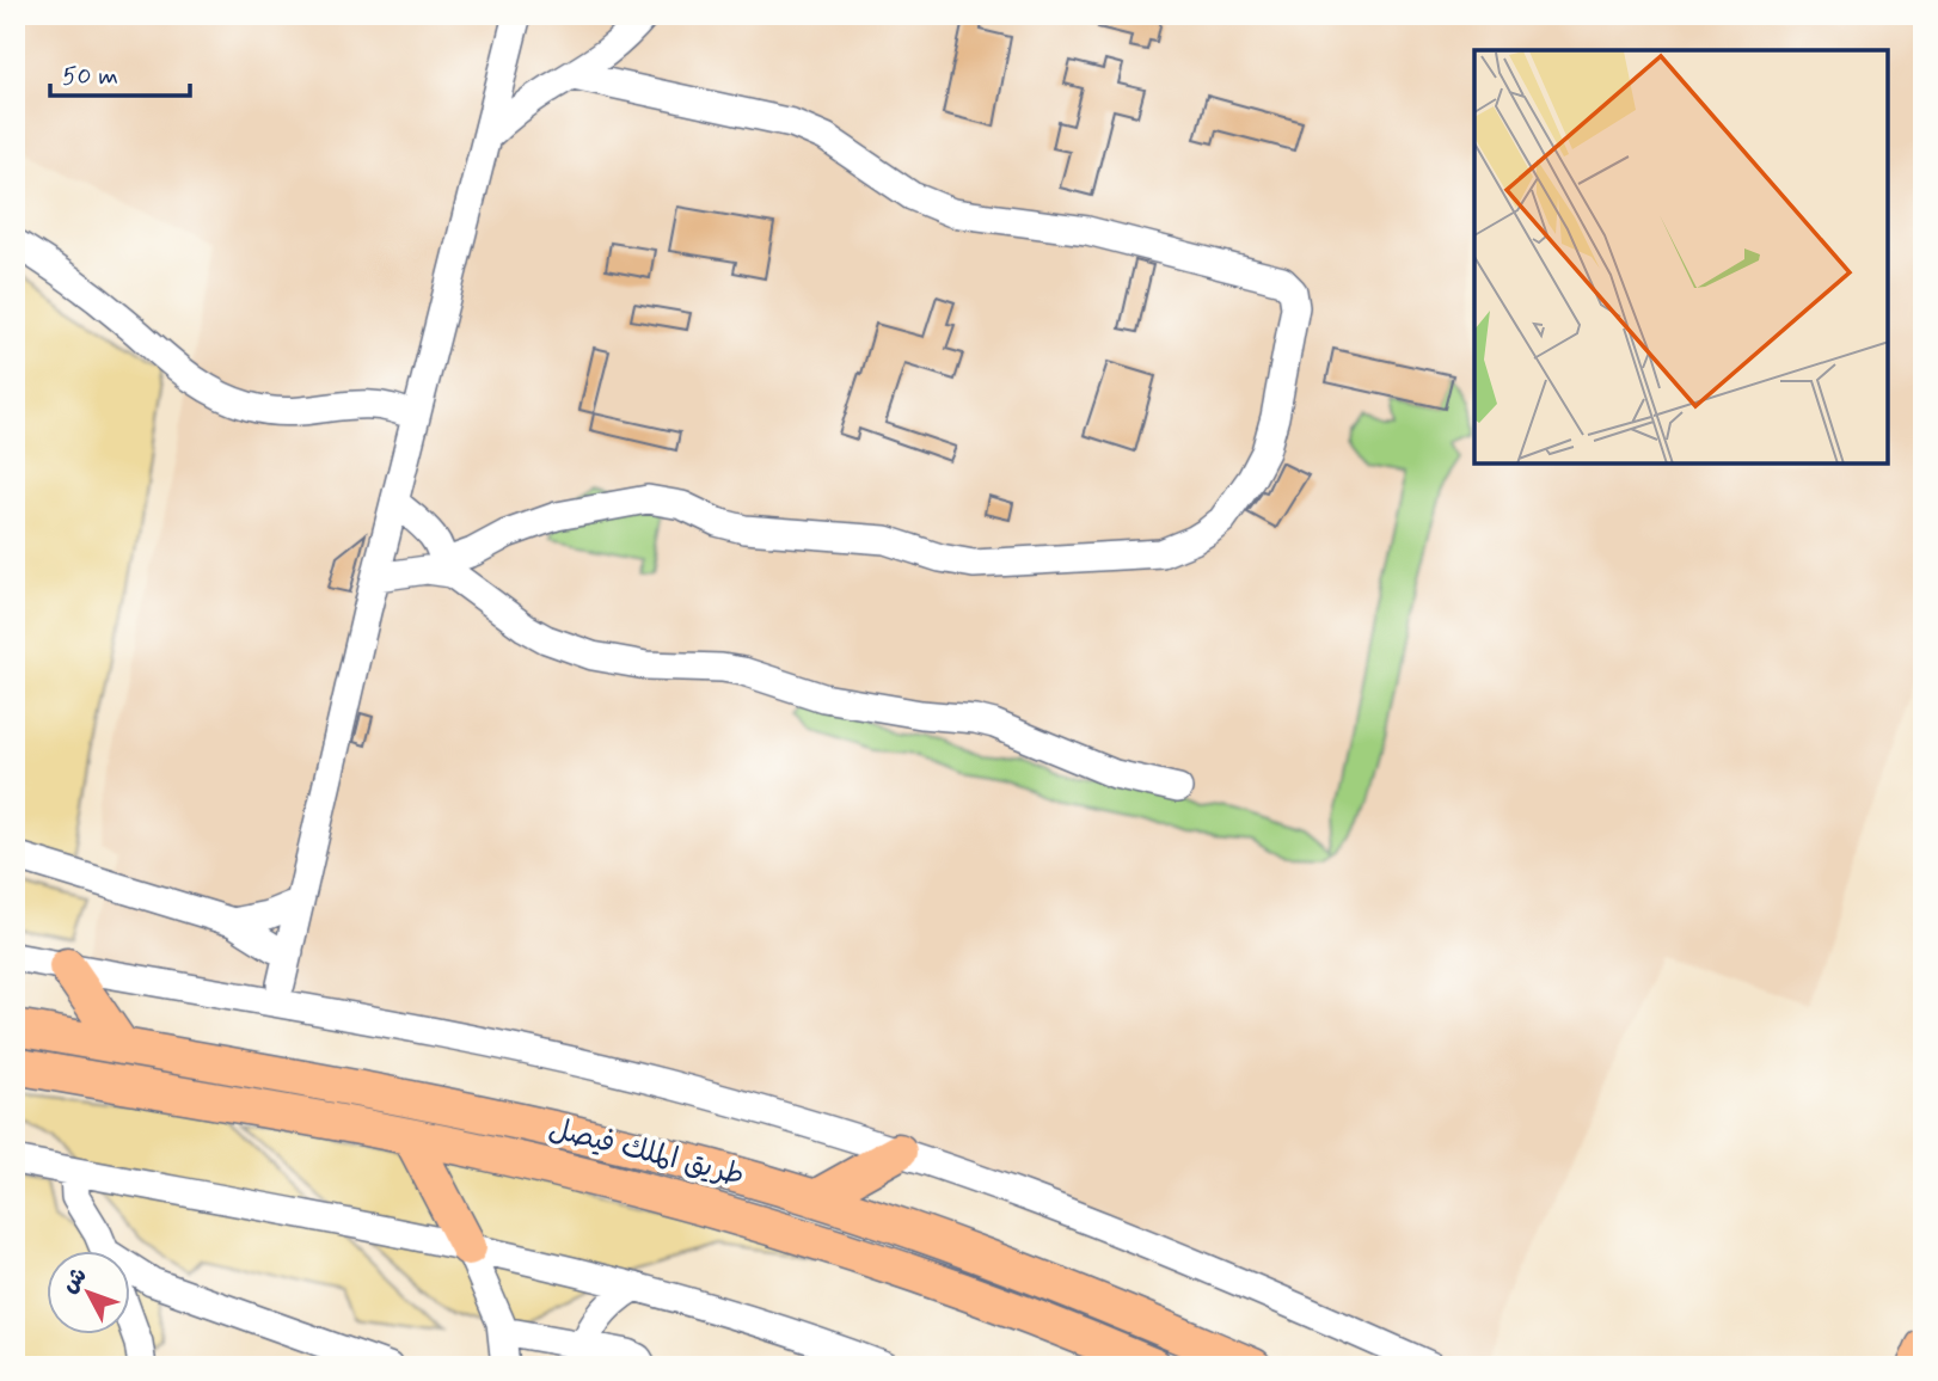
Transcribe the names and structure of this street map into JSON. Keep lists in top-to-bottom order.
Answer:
{
  "streets": {
    "main road": ["طريق الملك فيصل"]
  },
  "scale_bar": "50 m",
  "north": "top left"
}
